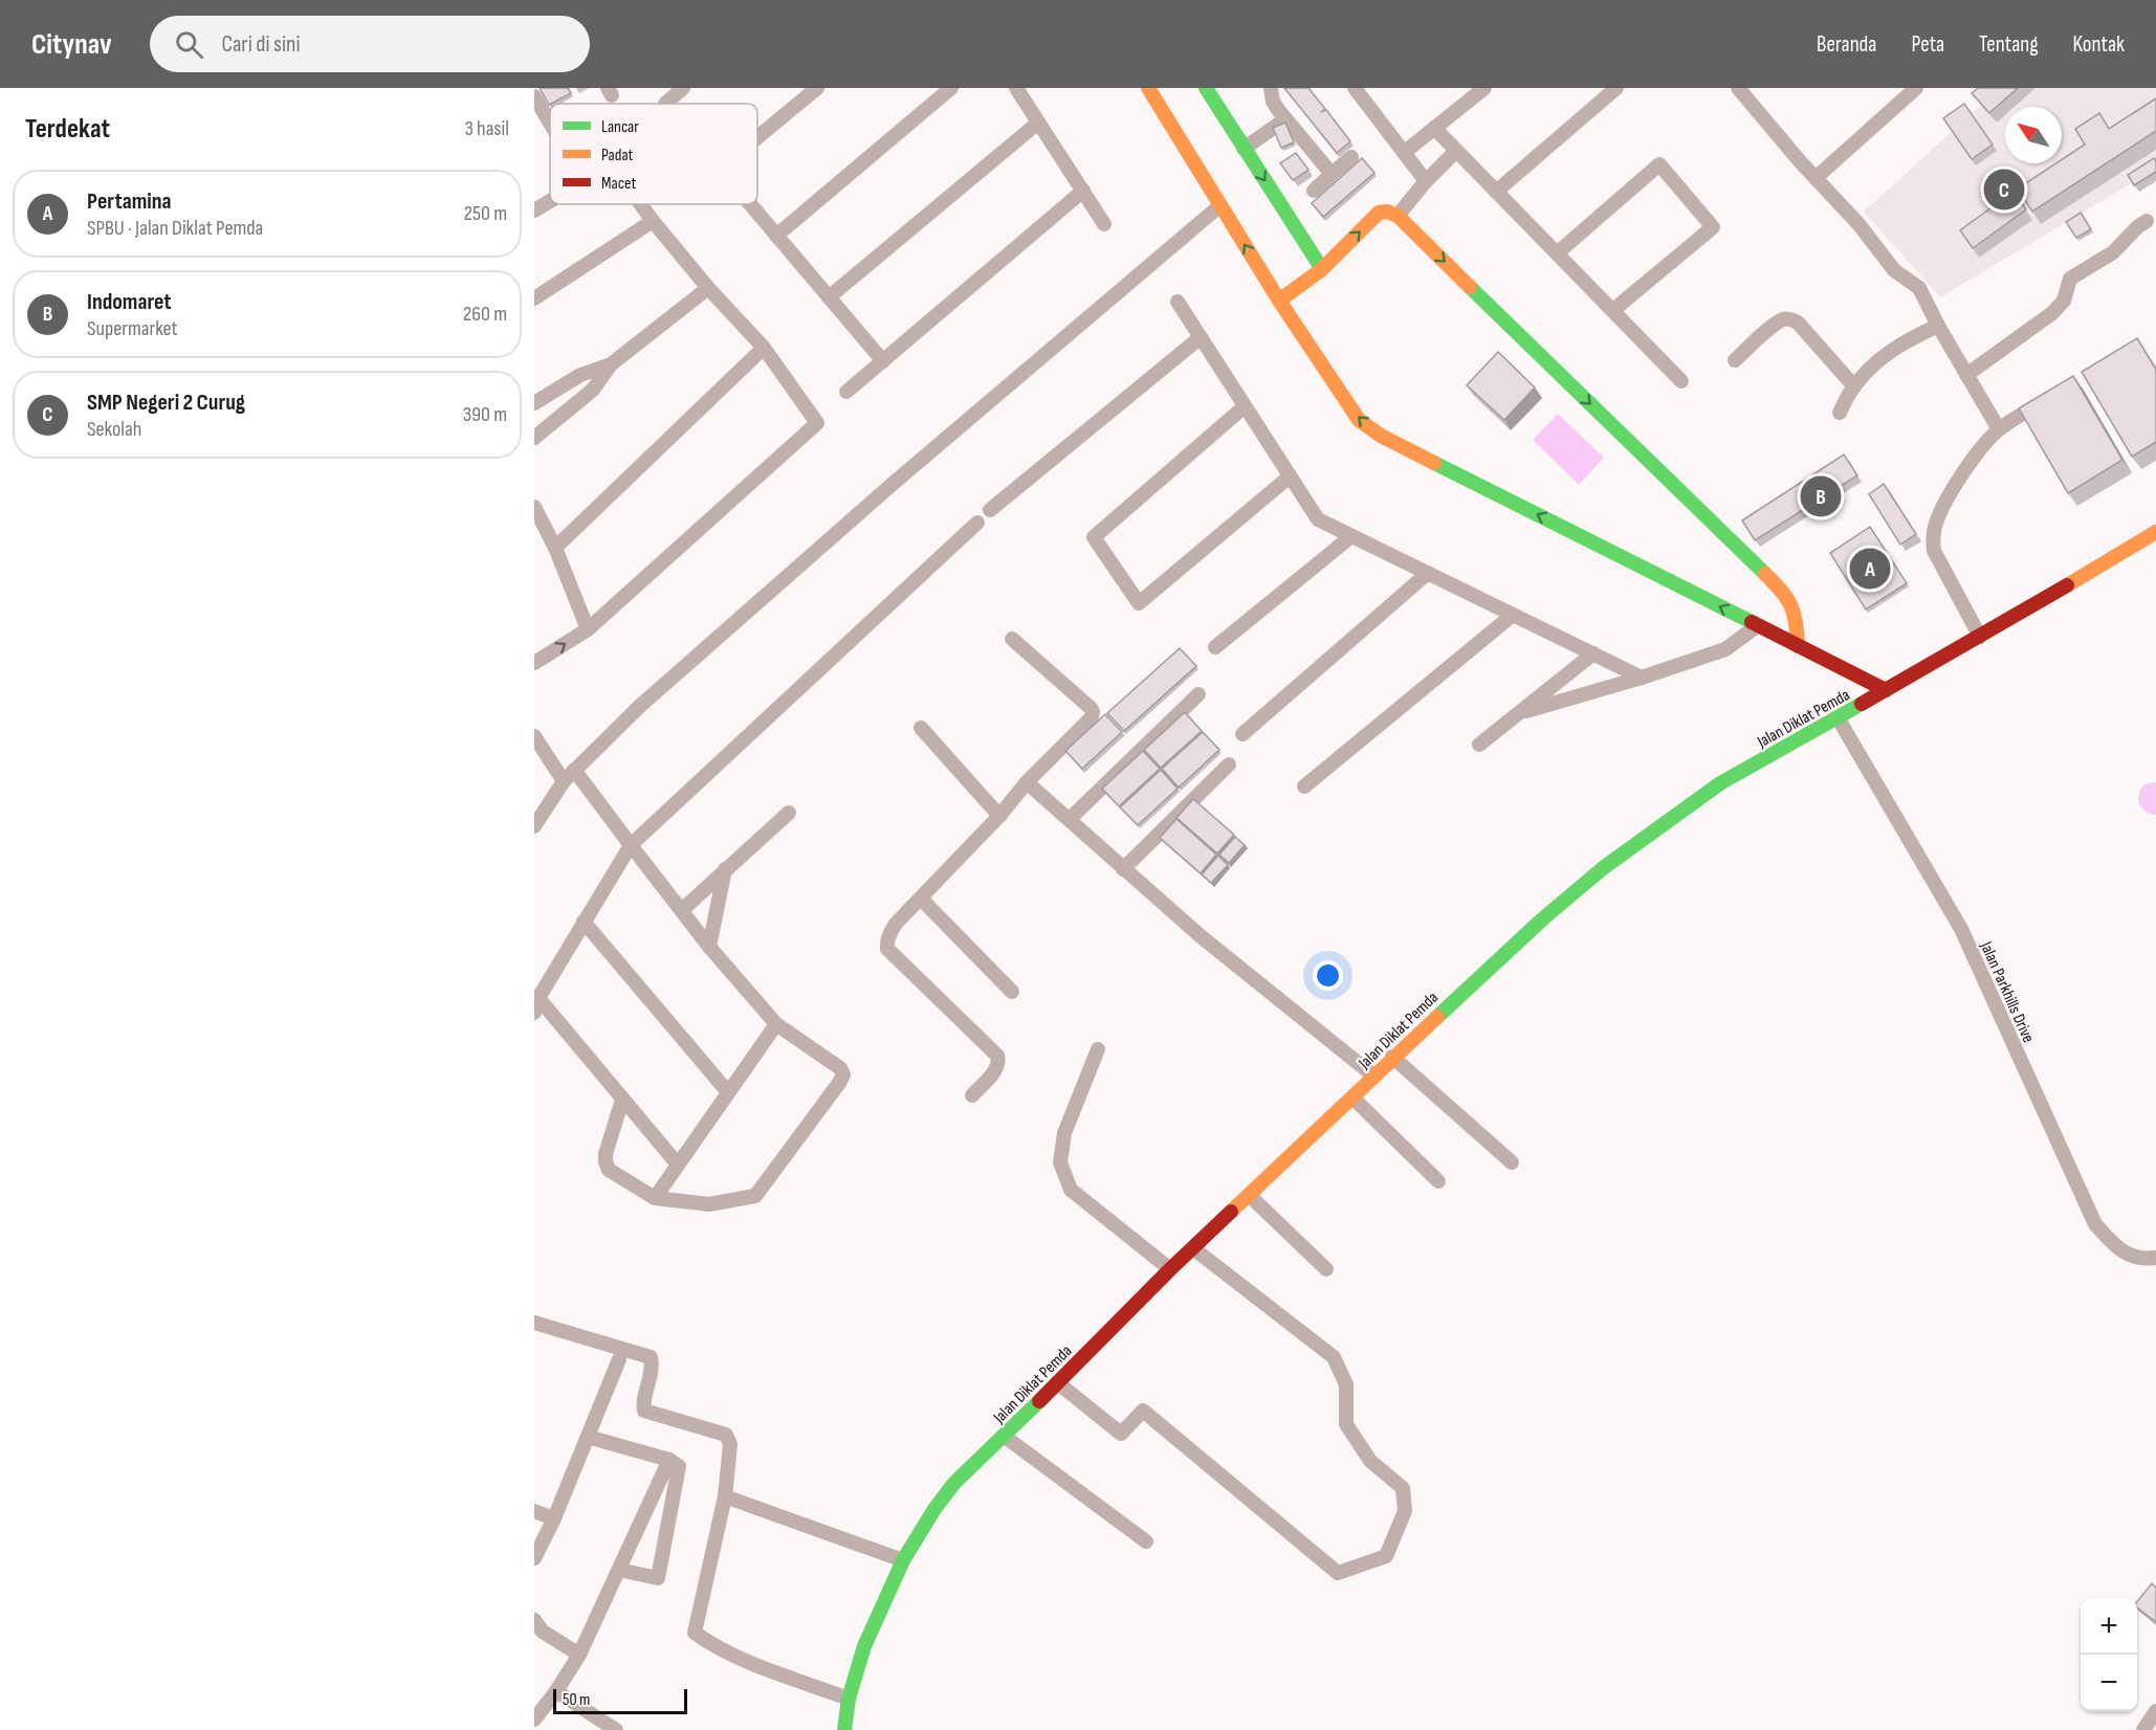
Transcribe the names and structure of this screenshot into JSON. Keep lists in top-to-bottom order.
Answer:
{
  "streets": {
    "street": ["Jalan Diklat Pemda", "Jalan Parkhills Drive"]
  },
  "crossings": [
    ["Jalan Diklat Pemda", "Jalan Parkhills Drive"]
  ],
  "legend": ["Lancar", "Padat", "Macet"],
  "scale_bar": "50 m",
  "north": "top left",
  "page": {
    "header": "Citynav",
    "search": "Cari di sini",
    "nav": [
      "Beranda",
      "Peta",
      "Tentang",
      "Kontak"
    ],
    "heading": ["Terdekat", "3 hasil"],
    "pins": ["C", "B", "A"],
    "list": [
      {
        "mark": "A",
        "name": "Pertamina",
        "note": "SPBU · Jalan Diklat Pemda",
        "value": "250 m"
      },
      {
        "mark": "B",
        "name": "Indomaret",
        "note": "Supermarket",
        "value": "260 m"
      },
      {
        "mark": "C",
        "name": "SMP Negeri 2 Curug",
        "note": "Sekolah",
        "value": "390 m"
      }
    ],
    "map_buttons": ["+", "−"],
    "scale": "50 m"
  }
}
